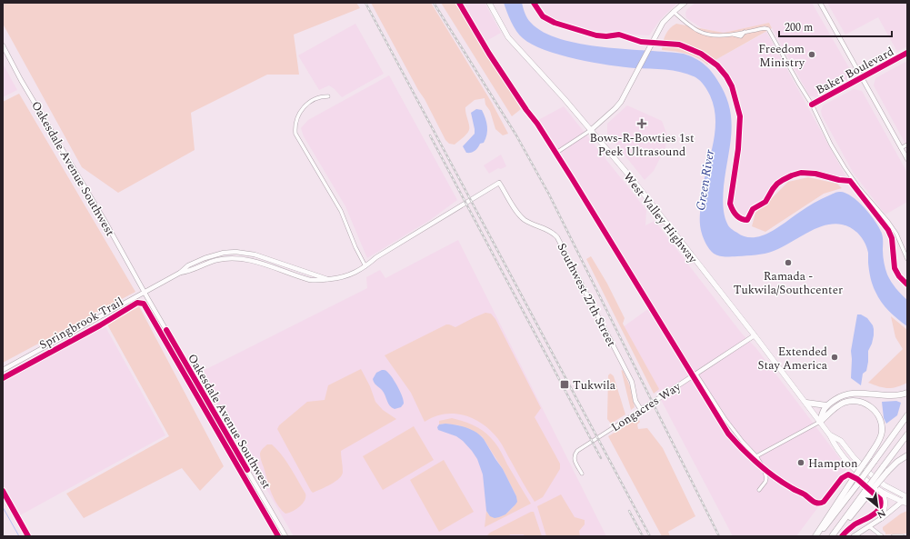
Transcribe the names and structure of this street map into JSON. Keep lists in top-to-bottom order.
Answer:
{
  "streets": {
    "main road": ["West Valley Highway"],
    "street": [
      "Baker Boulevard",
      "Oakesdale Avenue Southwest",
      "Southwest 27th Street",
      "Longacres Way"
    ],
    "cycle path": ["Springbrook Trail"]
  },
  "crossings": [
    ["Oakesdale Avenue Southwest", "Southwest 27th Street"],
    ["West Valley Highway", "Longacres Way"],
    ["Southwest 27th Street", "Longacres Way"]
  ],
  "water": ["Green River"],
  "places": {
    "other": [
      "Freedom Ministry",
      "Ramada - Tukwila/Southcenter",
      "Extended Stay America",
      "Hampton"
    ],
    "health": ["Bows-R-Bowties 1st Peek Ultrasound"],
    "transit": ["Tukwila"]
  },
  "scale_bar": "200 m",
  "north": "bottom right"
}
